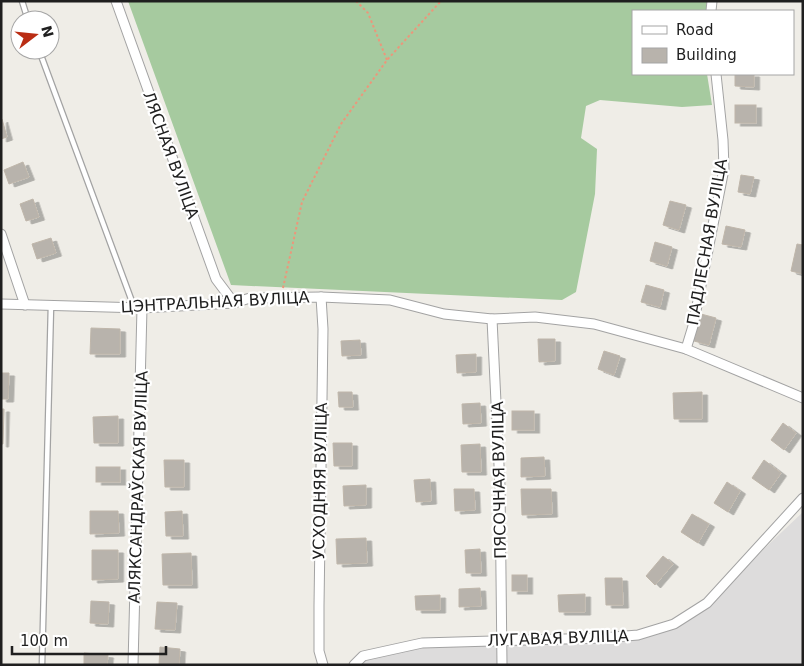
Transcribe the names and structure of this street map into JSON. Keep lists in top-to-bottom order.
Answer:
{
  "streets": {
    "street": [
      "ЛЯСНАЯ ВУЛІЦА",
      "ПАДЛЕСНАЯ ВУЛІЦА",
      "ЦЭНТРАЛЬНАЯ ВУЛІЦА",
      "ПЯСОЧНАЯ ВУЛІЦА",
      "УСХОДНЯЯ ВУЛІЦА",
      "АЛЯКСАНДРАЎСКАЯ ВУЛІЦА",
      "ЛУГАВАЯ ВУЛІЦА"
    ]
  },
  "crossings": [
    ["ЛЯСНАЯ ВУЛІЦА", "ЦЭНТРАЛЬНАЯ ВУЛІЦА"],
    ["ПАДЛЕСНАЯ ВУЛІЦА", "ЦЭНТРАЛЬНАЯ ВУЛІЦА"],
    ["ЦЭНТРАЛЬНАЯ ВУЛІЦА", "ПЯСОЧНАЯ ВУЛІЦА"],
    ["ЦЭНТРАЛЬНАЯ ВУЛІЦА", "УСХОДНЯЯ ВУЛІЦА"],
    ["ЦЭНТРАЛЬНАЯ ВУЛІЦА", "АЛЯКСАНДРАЎСКАЯ ВУЛІЦА"],
    ["ПЯСОЧНАЯ ВУЛІЦА", "ЛУГАВАЯ ВУЛІЦА"]
  ],
  "legend": ["Road", "Building"],
  "scale_bar": "100 m",
  "north": "right"
}
